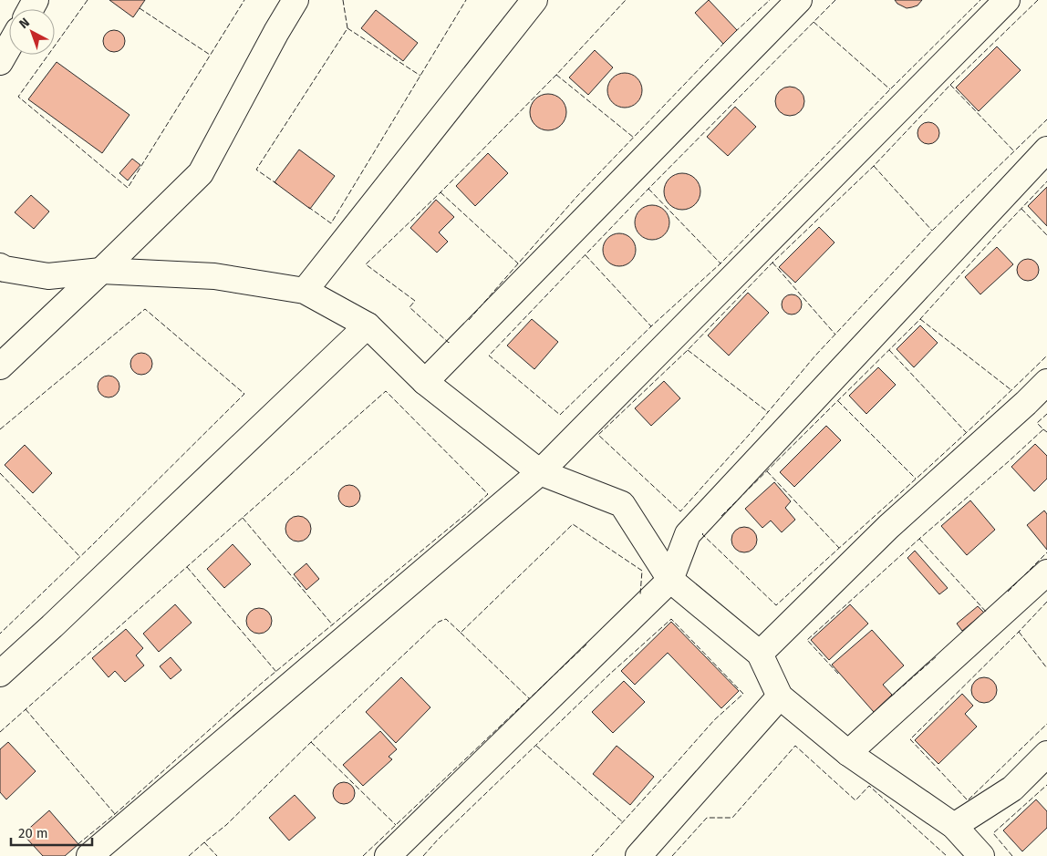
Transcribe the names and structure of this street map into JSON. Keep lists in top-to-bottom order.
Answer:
{
  "scale_bar": "20 m",
  "north": "top left"
}
